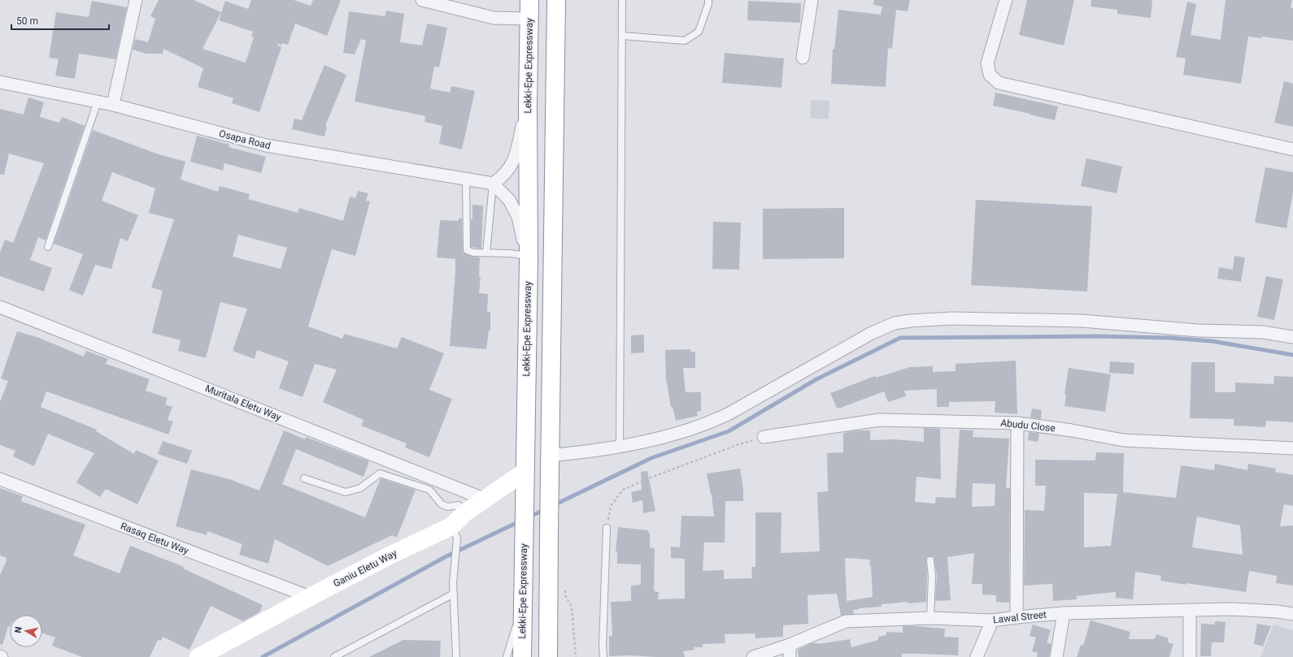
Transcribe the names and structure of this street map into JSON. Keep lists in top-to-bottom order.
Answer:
{
  "streets": {
    "main road": ["Lekki-Epe Expressway", "Ganiu Eletu Way"],
    "street": [
      "Osapa Road",
      "Muritala Eletu Way",
      "Abudu Close",
      "Rasaq Eletu Way",
      "Lawal Street"
    ]
  },
  "crossings": [
    ["Lekki-Epe Expressway", "Ganiu Eletu Way"],
    ["Muritala Eletu Way", "Ganiu Eletu Way"],
    ["Rasaq Eletu Way", "Ganiu Eletu Way"]
  ],
  "scale_bar": "50 m",
  "north": "left"
}
